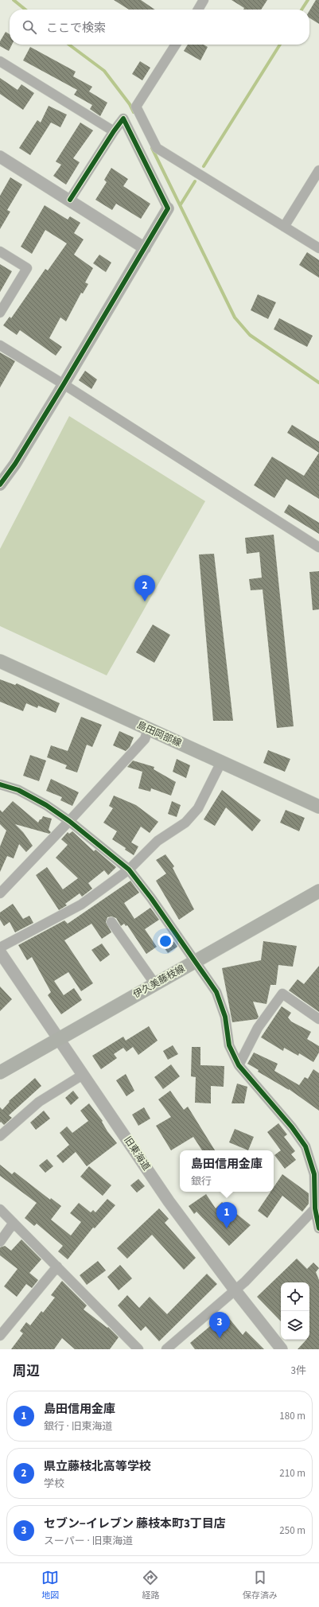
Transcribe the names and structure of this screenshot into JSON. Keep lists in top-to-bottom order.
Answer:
{
  "streets": {
    "main road": ["島田岡部線", "伊久美藤枝線"],
    "street": ["旧東海道"]
  },
  "crossings": [
    ["伊久美藤枝線", "旧東海道"]
  ],
  "page": {
    "search": "ここで検索",
    "pins": ["2", "1", "3"],
    "popup": ["島田信用金庫", "銀行"],
    "heading": ["周辺", "3件"],
    "list": [
      {
        "mark": "1",
        "name": "島田信用金庫",
        "note": "銀行 · 旧東海道",
        "value": "180 m"
      },
      {
        "mark": "2",
        "name": "県立藤枝北高等学校",
        "note": "学校",
        "value": "210 m"
      },
      {
        "mark": "3",
        "name": "セブン−イレブン 藤枝本町3丁目店",
        "note": "スーパー · 旧東海道",
        "value": "250 m"
      }
    ],
    "nav": ["地図", "経路", "保存済み"]
  }
}
